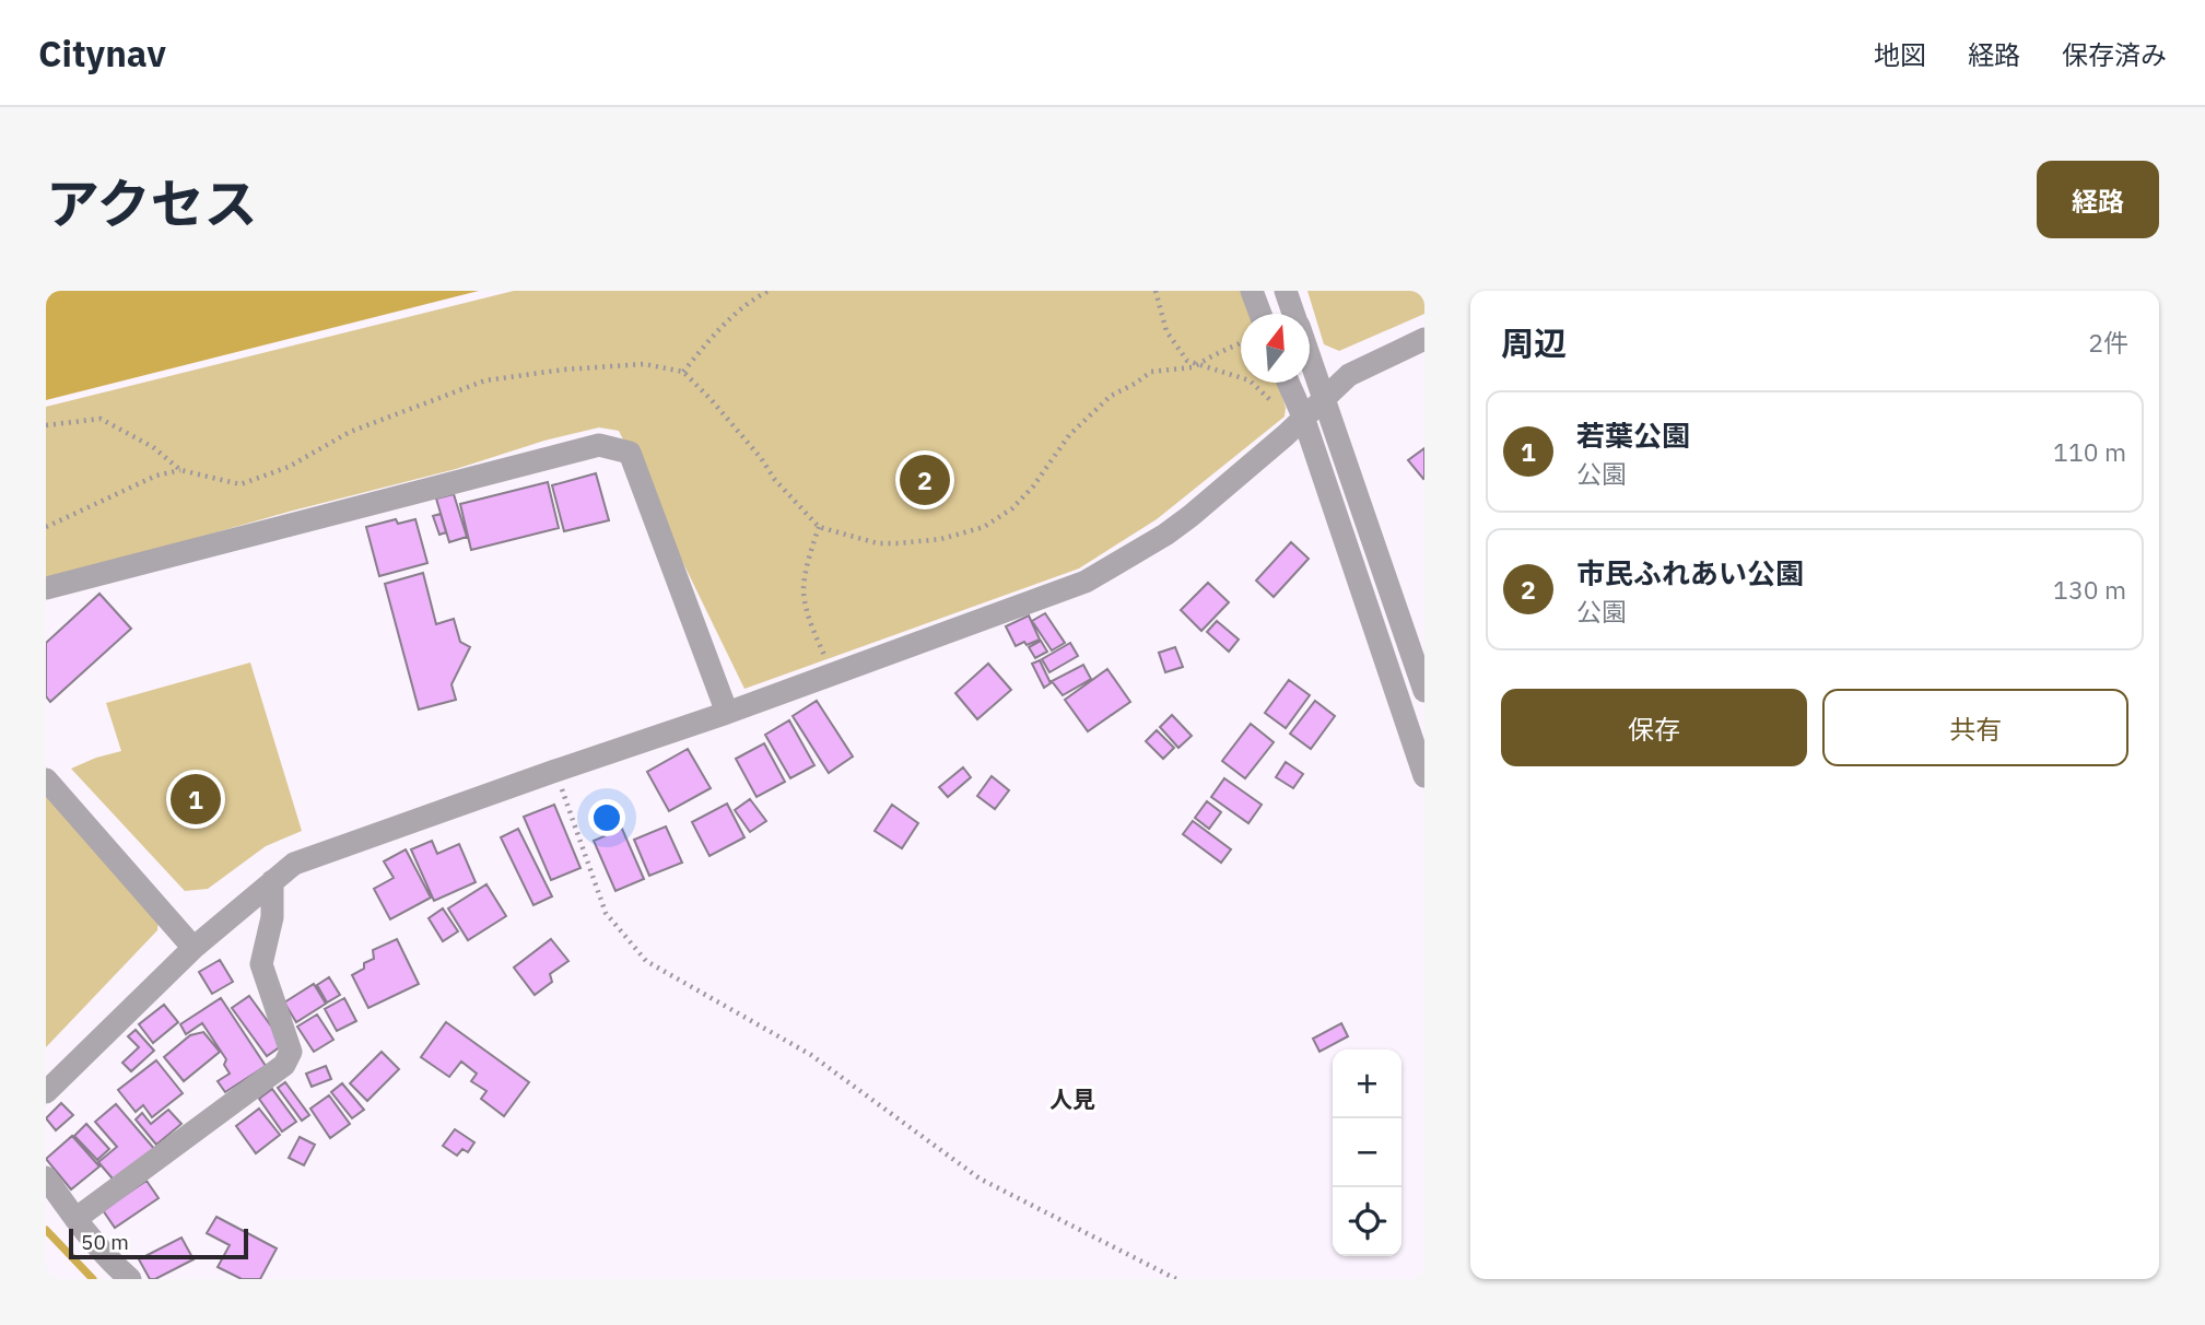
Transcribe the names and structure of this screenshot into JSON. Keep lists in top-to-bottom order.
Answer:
{
  "districts": ["人見"],
  "scale_bar": "50 m",
  "north": "top",
  "page": {
    "header": "Citynav",
    "nav": ["地図", "経路", "保存済み"],
    "title": "アクセス",
    "buttons": [
      "経路",
      ["保存", "共有"]
    ],
    "heading": ["周辺", "2件"],
    "list": [
      {
        "mark": "1",
        "name": "若葉公園",
        "note": "公園",
        "value": "110 m"
      },
      {
        "mark": "2",
        "name": "市民ふれあい公園",
        "note": "公園",
        "value": "130 m"
      }
    ],
    "pins": ["2", "1"],
    "map_buttons": ["+", "−"],
    "scale": "50 m"
  }
}
